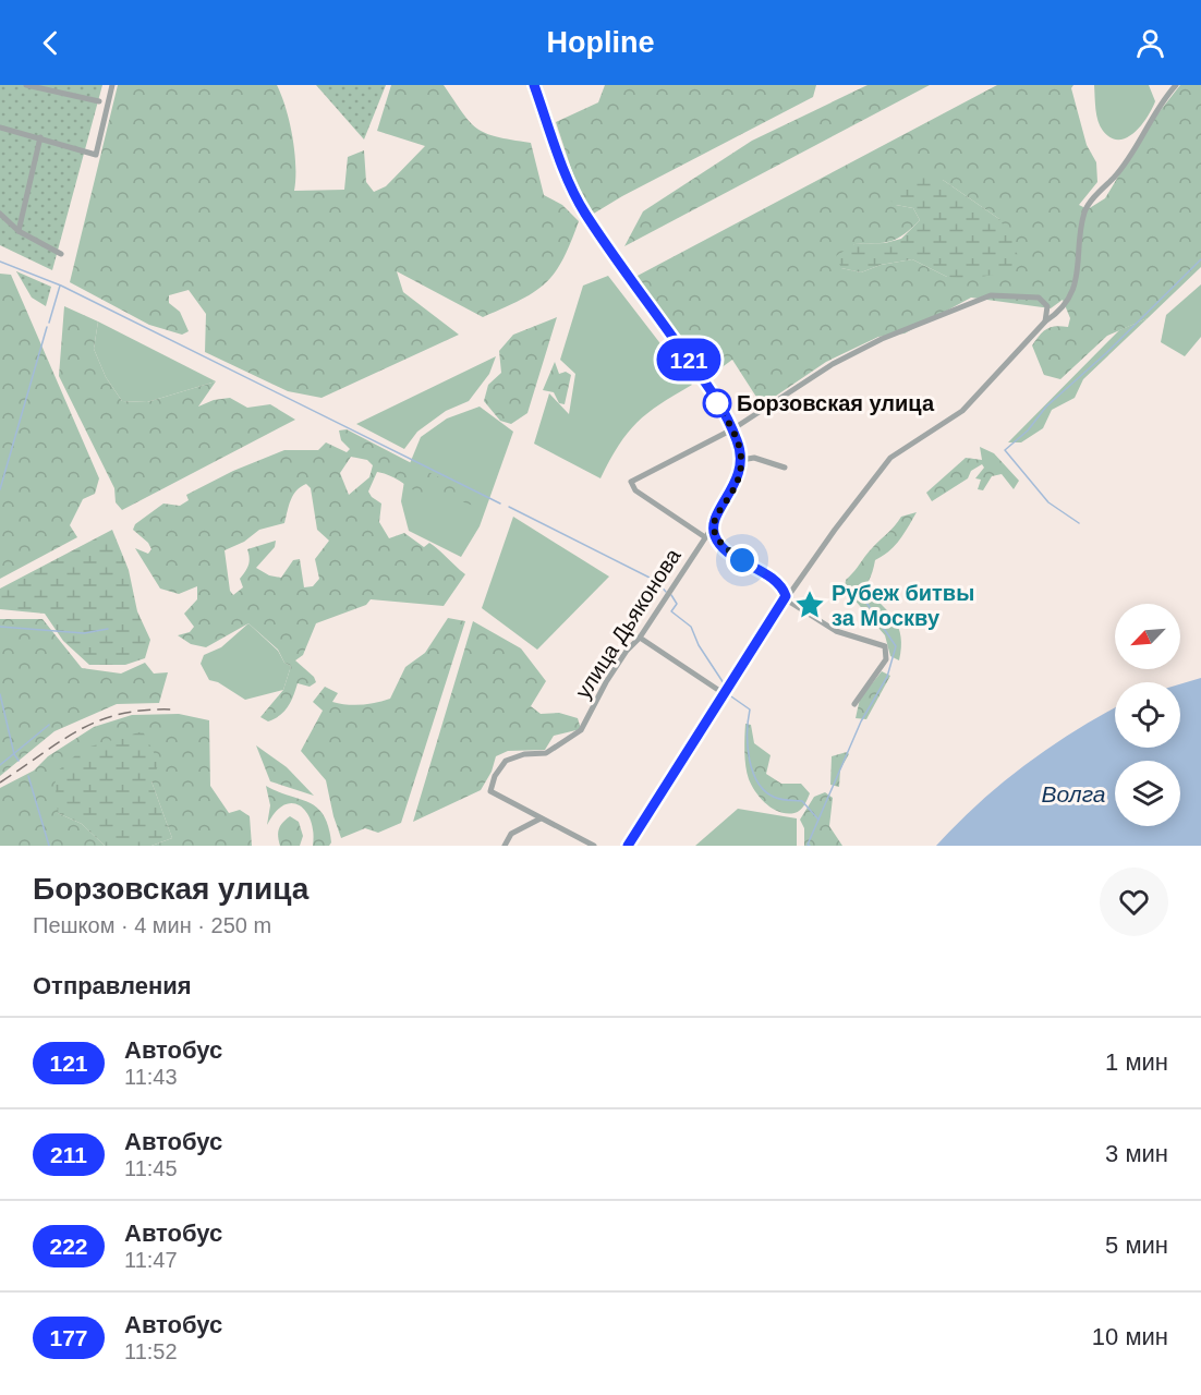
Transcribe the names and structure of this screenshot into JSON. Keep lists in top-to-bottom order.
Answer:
{
  "streets": {
    "main road": ["улица Дьяконова"]
  },
  "water": ["Волга"],
  "places": {
    "other": ["Борзовская улица"],
    "place": ["Рубеж битвы за Москву"]
  },
  "lines": ["bus line 121"],
  "north": "bottom left",
  "page": {
    "header": "Hopline",
    "on_map": "121",
    "heading": [
      ["Борзовская улица", "Пешком · 4 мин · 250 m"],
      "Отправления"
    ],
    "list": [
      {
        "mark": "121",
        "name": "Автобус",
        "note": "11:43",
        "value": "1 мин"
      },
      {
        "mark": "211",
        "name": "Автобус",
        "note": "11:45",
        "value": "3 мин"
      },
      {
        "mark": "222",
        "name": "Автобус",
        "note": "11:47",
        "value": "5 мин"
      },
      {
        "mark": "177",
        "name": "Автобус",
        "note": "11:52",
        "value": "10 мин"
      }
    ]
  }
}
